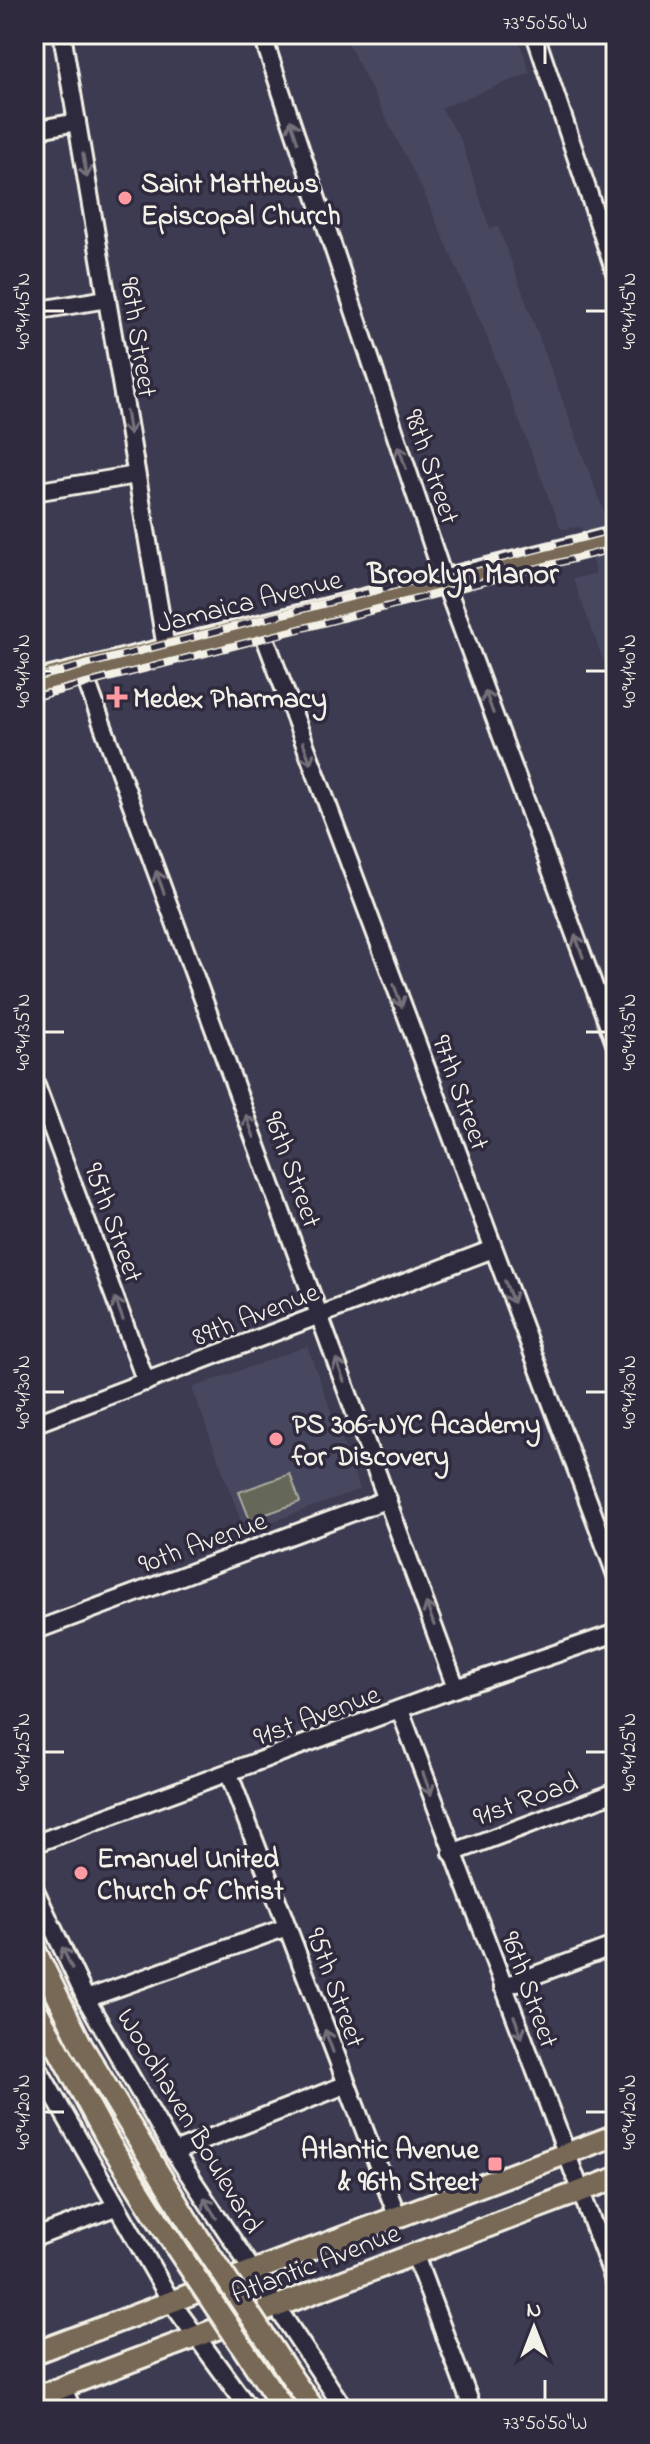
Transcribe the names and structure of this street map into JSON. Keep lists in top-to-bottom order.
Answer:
{
  "streets": {
    "main road": ["Jamaica Avenue", "Woodhaven Boulevard", "Atlantic Avenue"],
    "street": [
      "96th Street",
      "98th Street",
      "97th Street",
      "95th Street",
      "89th Avenue",
      "90th Avenue",
      "91st Avenue",
      "91st Road"
    ]
  },
  "crossings": [
    ["96th Street", "Jamaica Avenue"],
    ["96th Street", "89th Avenue"],
    ["96th Street", "90th Avenue"],
    ["96th Street", "91st Avenue"],
    ["96th Street", "91st Road"],
    ["96th Street", "Atlantic Avenue"],
    ["98th Street", "Jamaica Avenue"],
    ["Jamaica Avenue", "97th Street"],
    ["97th Street", "89th Avenue"],
    ["95th Street", "89th Avenue"],
    ["95th Street", "91st Avenue"],
    ["95th Street", "Atlantic Avenue"],
    ["Woodhaven Boulevard", "Atlantic Avenue"]
  ],
  "one_way": ["98th Street", "97th Street", "95th Street"],
  "districts": ["Brooklyn Manor"],
  "places": {
    "other": ["Saint Matthews Episcopal Church", "PS 306-NYC Academy for Discovery", "Emanuel United Church of Christ"],
    "health": ["Medex Pharmacy"],
    "transit": ["Atlantic Avenue & 96th Street"]
  },
  "north": "top",
  "coordinates": [
    "73°50'50\"W",
    "40°41'45\"N",
    "40°41'40\"N",
    "40°41'35\"N",
    "40°41'30\"N",
    "40°41'25\"N",
    "40°41'20\"N"
  ]
}
